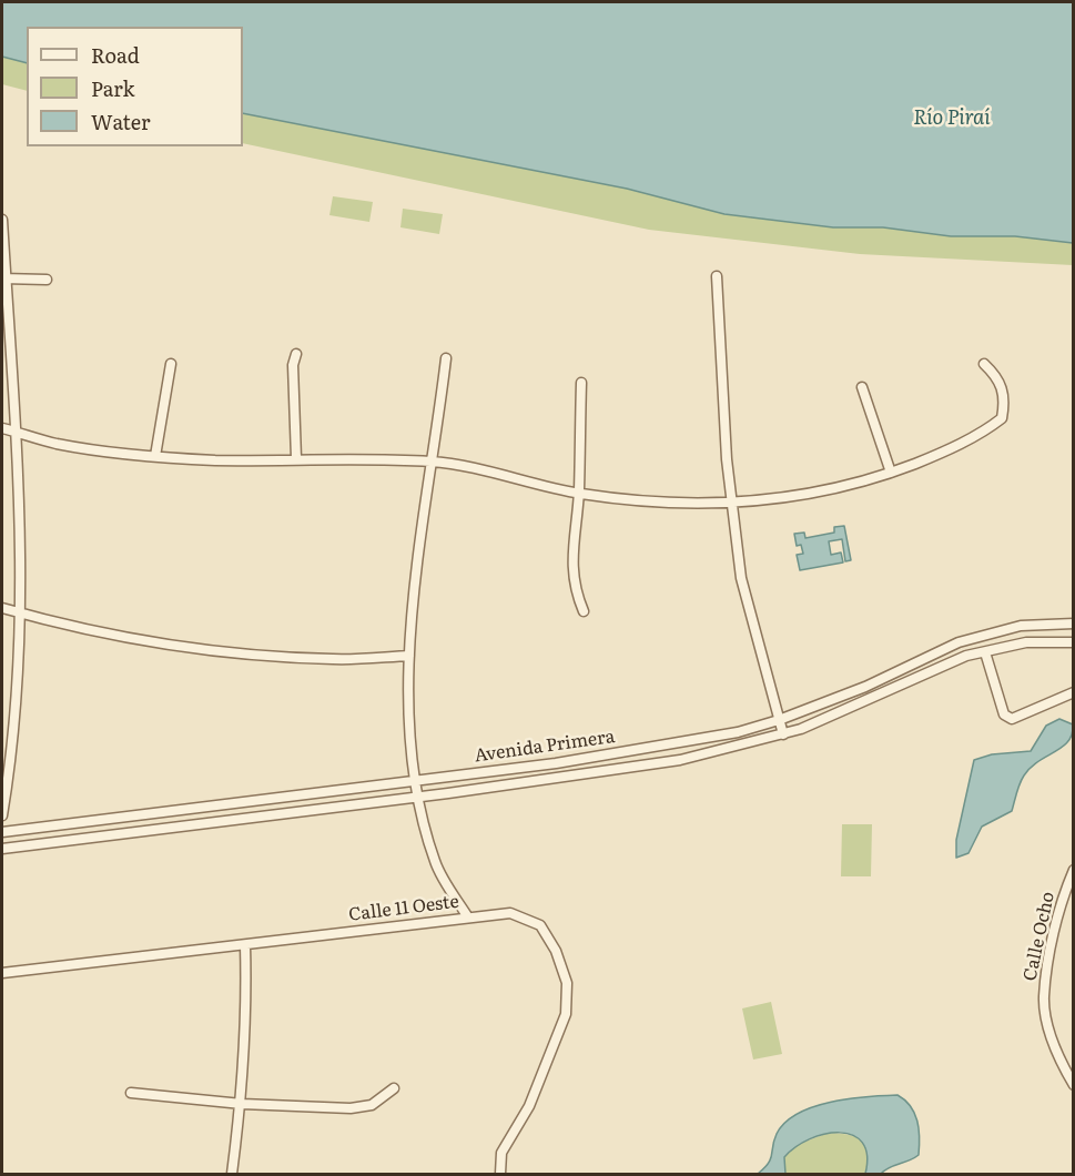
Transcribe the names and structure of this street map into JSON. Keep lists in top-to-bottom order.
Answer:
{
  "streets": {
    "street": ["Avenida Primera", "Calle 11 Oeste", "Calle Ocho"]
  },
  "water": ["Río Piraí"],
  "legend": ["Road", "Park", "Water"]
}
